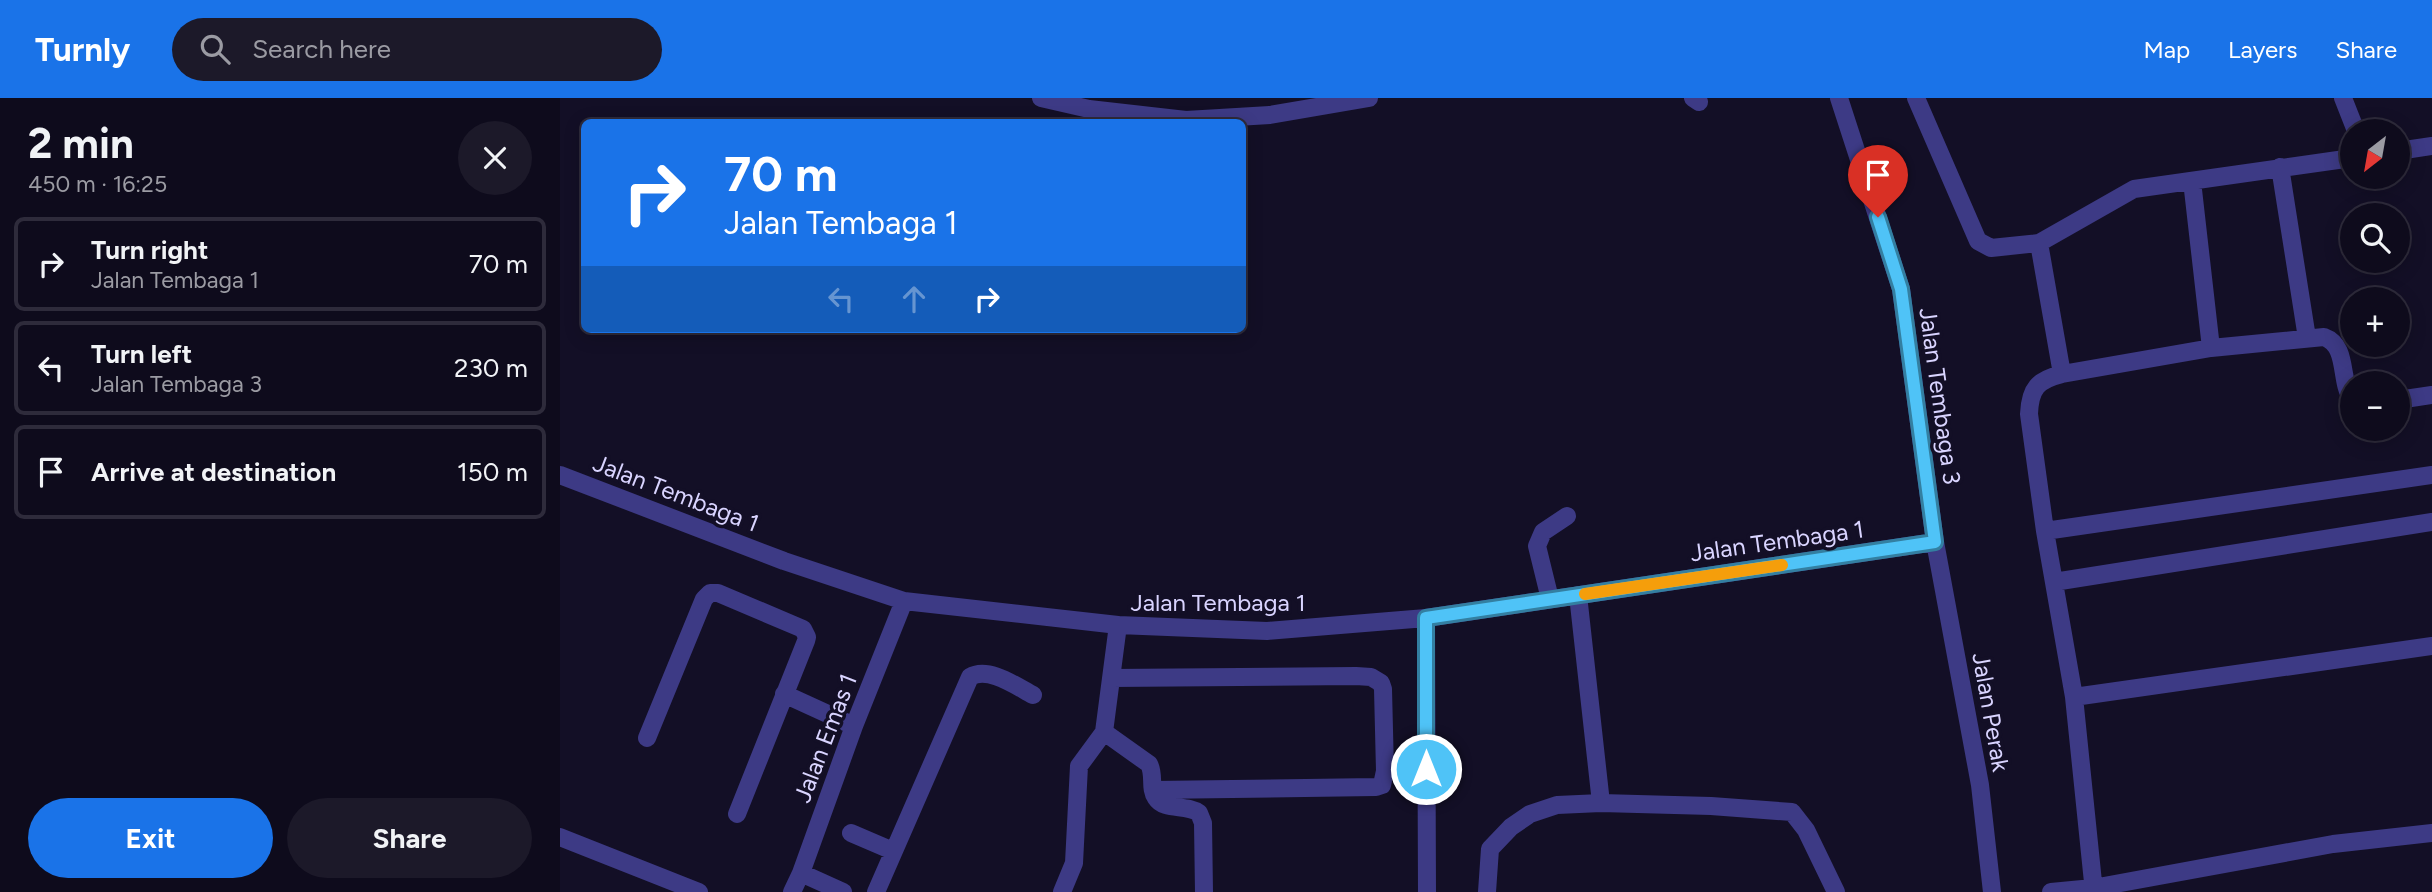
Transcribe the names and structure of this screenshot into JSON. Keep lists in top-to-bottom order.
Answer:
{
  "streets": {
    "street": [
      "Jalan Tembaga 3",
      "Jalan Tembaga 1",
      "Jalan Perak",
      "Jalan Emas 1"
    ]
  },
  "crossings": [
    ["Jalan Tembaga 3", "Jalan Tembaga 1"],
    ["Jalan Tembaga 3", "Jalan Perak"],
    ["Jalan Tembaga 1", "Jalan Perak"],
    ["Jalan Tembaga 1", "Jalan Emas 1"]
  ],
  "north": "bottom left",
  "page": {
    "header": "Turnly",
    "search": "Search here",
    "nav": ["Map", "Layers", "Share"],
    "heading": ["2 min", "450 m · 16:25"],
    "map_buttons": ["+", "−"],
    "turn": ["70 m", "Jalan Tembaga 1"],
    "list": [
      {
        "name": "Turn right",
        "note": "Jalan Tembaga 1",
        "value": "70 m"
      },
      {
        "name": "Turn left",
        "note": "Jalan Tembaga 3",
        "value": "230 m"
      },
      {
        "name": "Arrive at destination",
        "value": "150 m"
      }
    ],
    "buttons": ["Exit", "Share"]
  }
}
